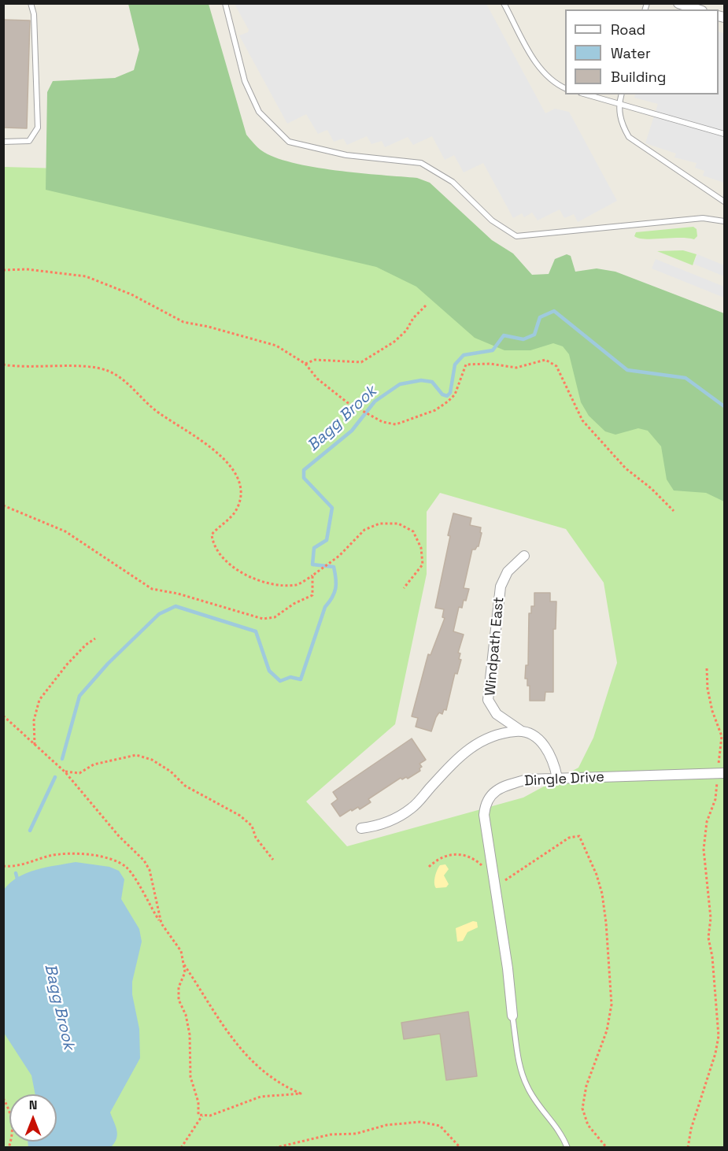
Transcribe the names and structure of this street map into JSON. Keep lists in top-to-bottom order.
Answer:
{
  "streets": {
    "street": ["Windpath East", "Dingle Drive"]
  },
  "crossings": [
    ["Windpath East", "Dingle Drive"]
  ],
  "water": ["Bagg Brook"],
  "legend": ["Road", "Water", "Building"],
  "north": "top"
}
